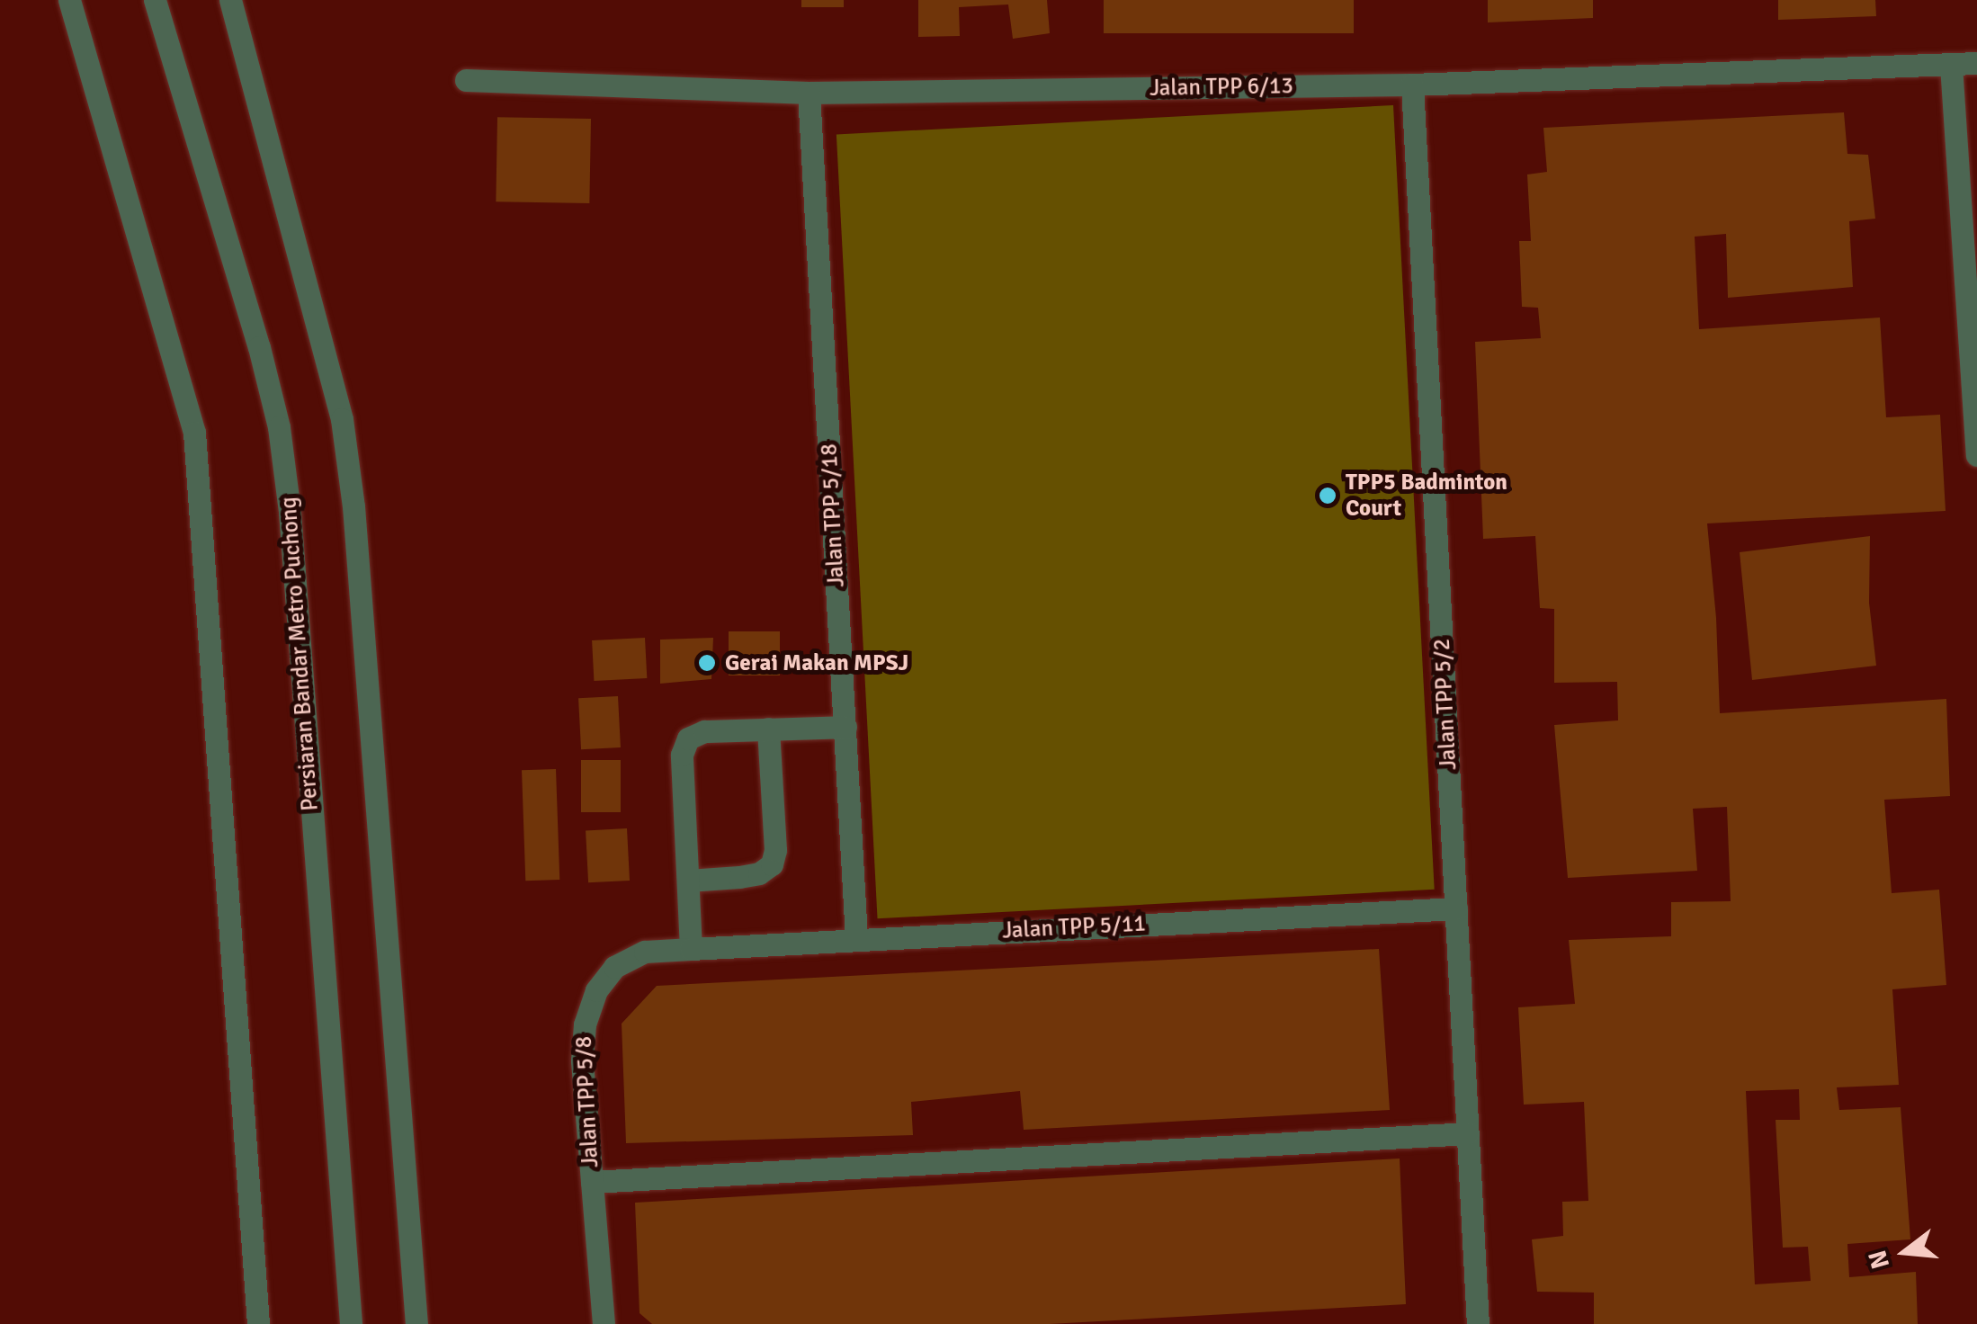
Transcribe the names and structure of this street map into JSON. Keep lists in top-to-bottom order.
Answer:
{
  "streets": {
    "street": [
      "Jalan TPP 6/13",
      "Jalan TPP 5/18",
      "Persiaran Bandar Metro Puchong",
      "Jalan TPP 5/2",
      "Jalan TPP 5/11",
      "Jalan TPP 5/8"
    ]
  },
  "crossings": [
    ["Jalan TPP 6/13", "Jalan TPP 5/18"],
    ["Jalan TPP 6/13", "Jalan TPP 5/2"],
    ["Jalan TPP 5/18", "Jalan TPP 5/11"],
    ["Jalan TPP 5/2", "Jalan TPP 5/11"],
    ["Jalan TPP 5/11", "Jalan TPP 5/8"]
  ],
  "places": ["TPP5 Badminton Court", "Gerai Makan MPSJ"],
  "north": "left"
}
